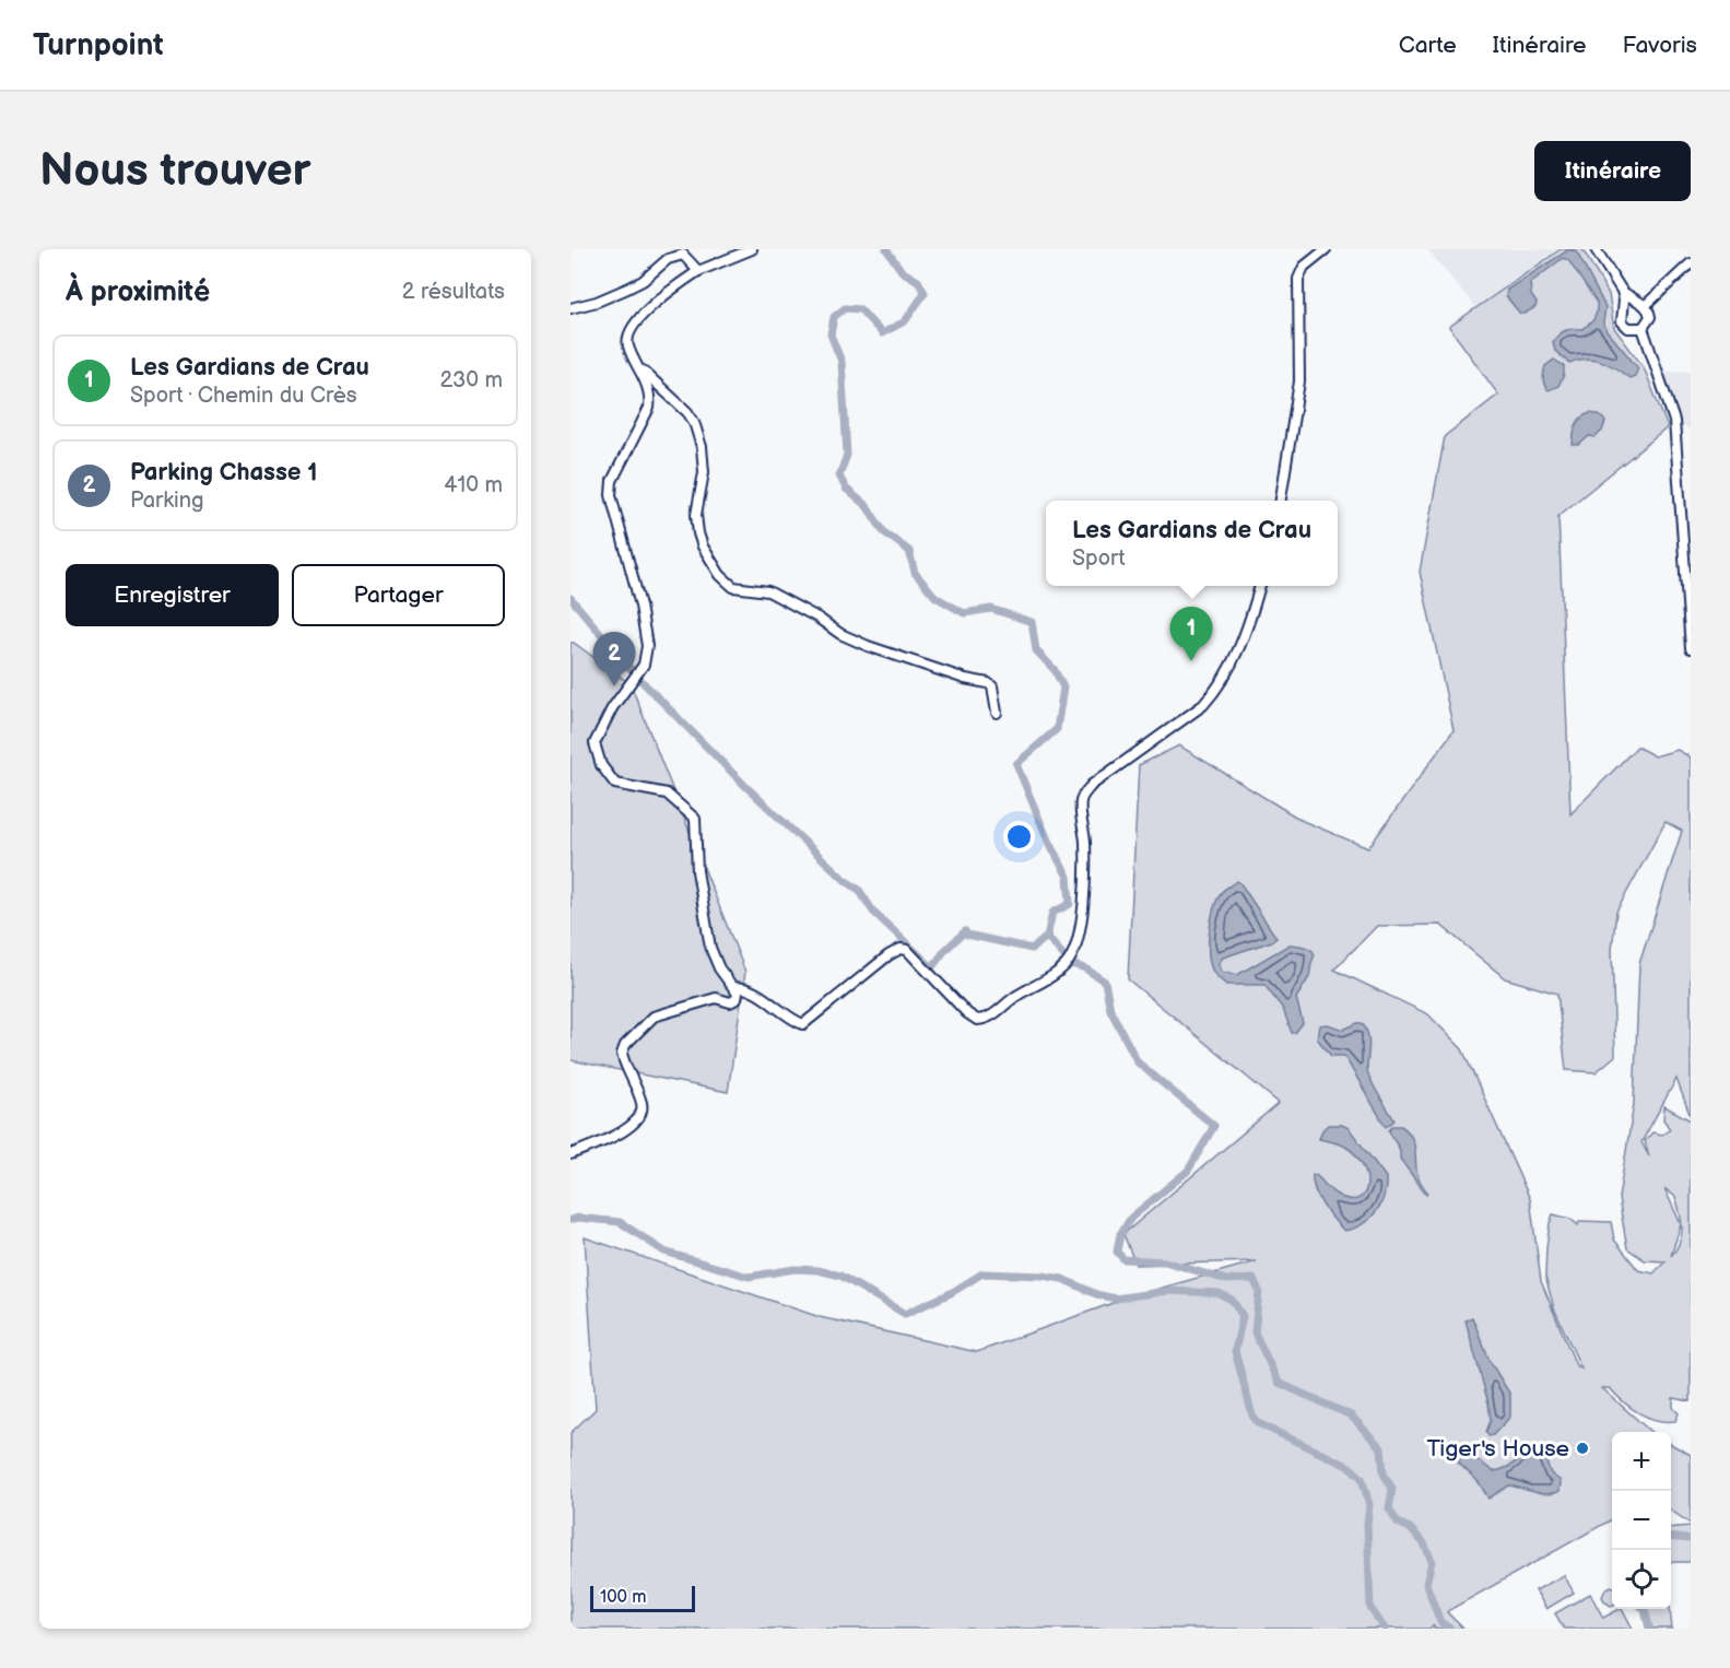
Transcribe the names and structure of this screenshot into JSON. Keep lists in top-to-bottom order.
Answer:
{
  "places": ["Tiger's House"],
  "scale_bar": "100 m",
  "page": {
    "header": "Turnpoint",
    "nav": ["Carte", "Itinéraire", "Favoris"],
    "buttons": [
      "Itinéraire",
      ["Enregistrer", "Partager"]
    ],
    "title": "Nous trouver",
    "heading": ["À proximité", "2 résultats"],
    "list": [
      {
        "mark": "1",
        "name": "Les Gardians de Crau",
        "note": "Sport · Chemin du Crès",
        "value": "230 m"
      },
      {
        "mark": "2",
        "name": "Parking Chasse 1",
        "note": "Parking",
        "value": "410 m"
      }
    ],
    "popup": ["Les Gardians de Crau", "Sport"],
    "pins": ["1", "2"],
    "map_buttons": ["+", "−"],
    "scale": "100 m"
  }
}
